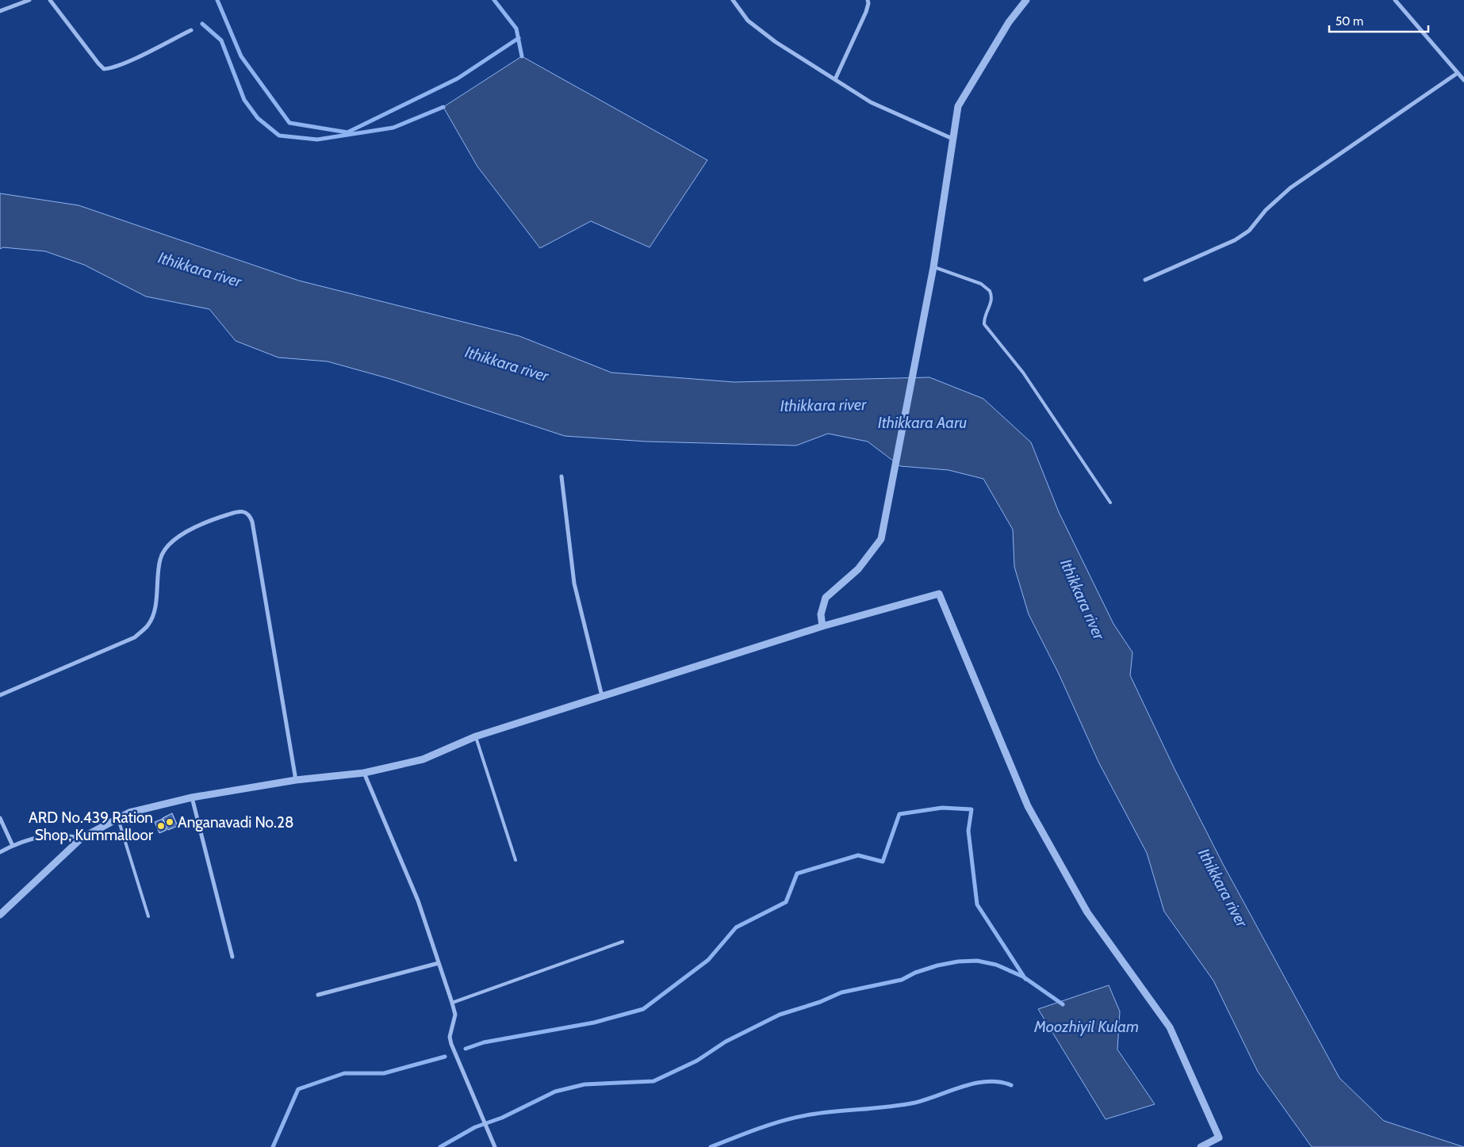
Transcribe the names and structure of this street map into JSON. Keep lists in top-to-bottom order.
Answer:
{
  "water": ["Ithikkara river", "Ithikkara Aaru", "Moozhiyil Kulam"],
  "places": ["Anganavadi No.28", "ARD No.439 Ration Shop, Kummalloor"],
  "scale_bar": "50 m"
}
